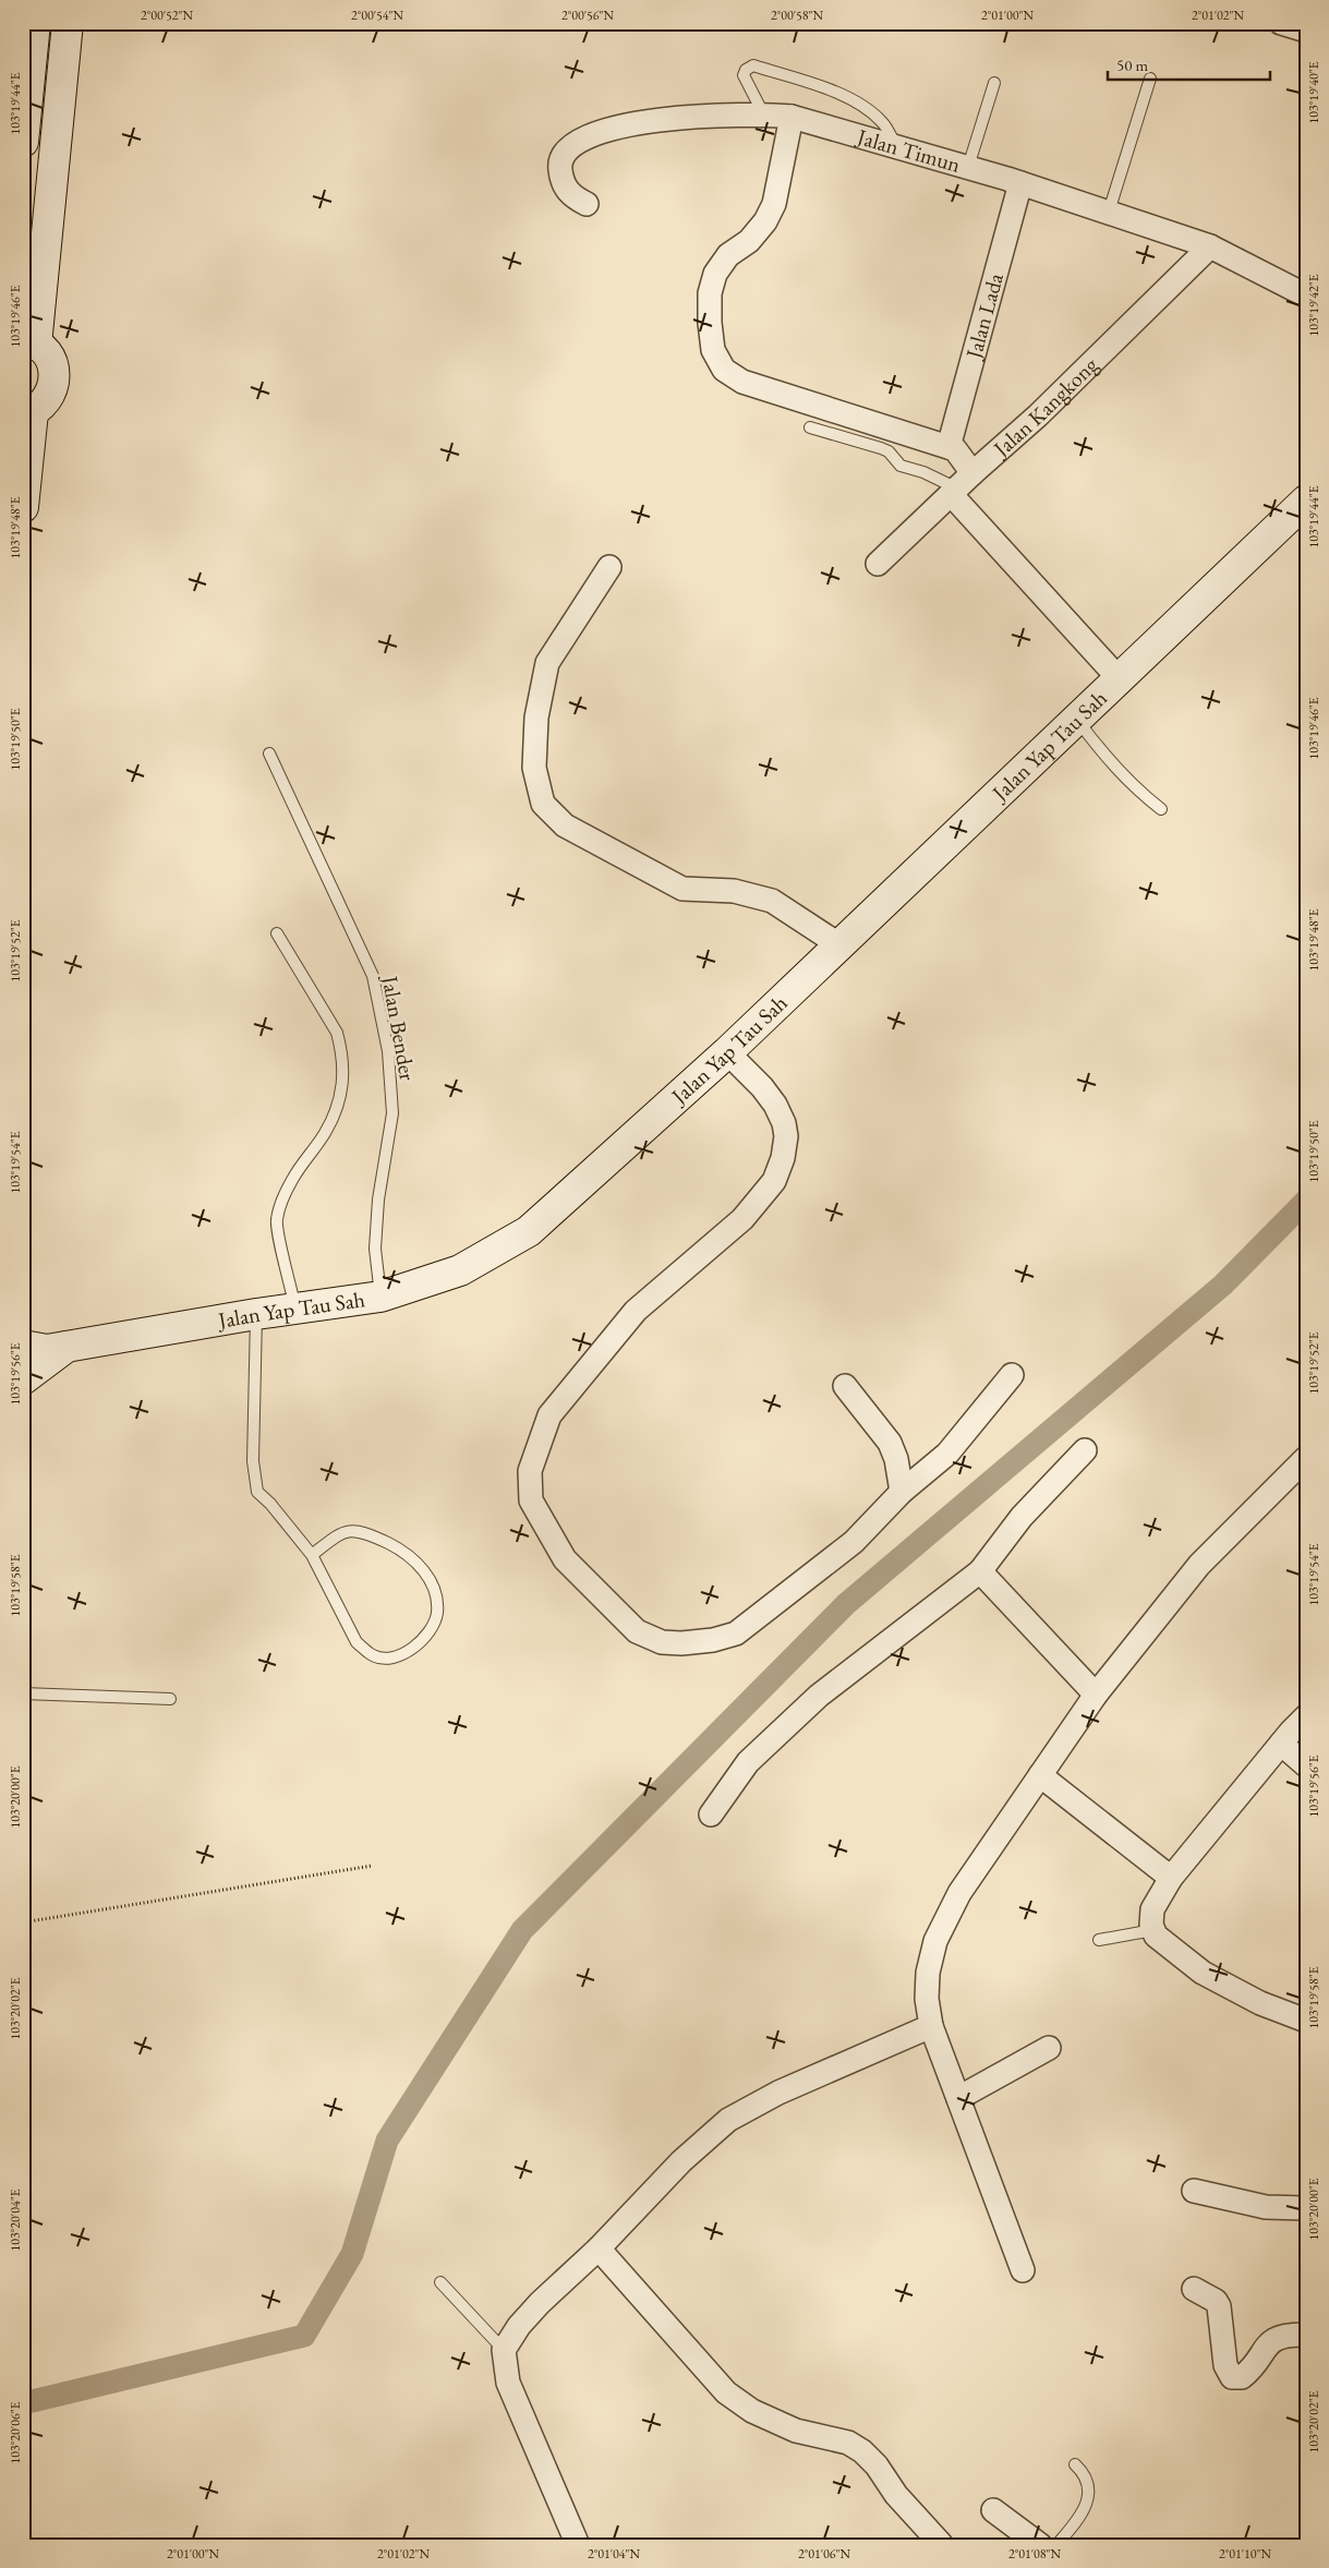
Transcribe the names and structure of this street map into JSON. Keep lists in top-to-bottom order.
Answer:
{
  "streets": {
    "street": [
      "Jalan Timun",
      "Jalan Lada",
      "Jalan Kangkong",
      "Jalan Yap Tau Sah"
    ],
    "lane": ["Jalan Bender"]
  },
  "crossings": [
    ["Jalan Timun", "Jalan Lada"],
    ["Jalan Timun", "Jalan Kangkong"],
    ["Jalan Yap Tau Sah", "Jalan Bender"]
  ],
  "scale_bar": "50 m",
  "coordinates": [
    "2°00'52\"N",
    "2°00'54\"N",
    "2°00'56\"N",
    "2°00'58\"N",
    "2°01'00\"N",
    "2°01'02\"N",
    "103°19'40\"E",
    "103°19'44\"E",
    "103°19'42\"E",
    "103°19'46\"E",
    "103°19'48\"E",
    "103°19'50\"E",
    "103°19'52\"E",
    "103°19'54\"E",
    "103°19'56\"E",
    "103°19'58\"E",
    "103°20'00\"E",
    "103°20'02\"E",
    "103°20'04\"E",
    "103°20'06\"E",
    "2°01'04\"N",
    "2°01'06\"N",
    "2°01'08\"N",
    "2°01'10\"N"
  ]
}
